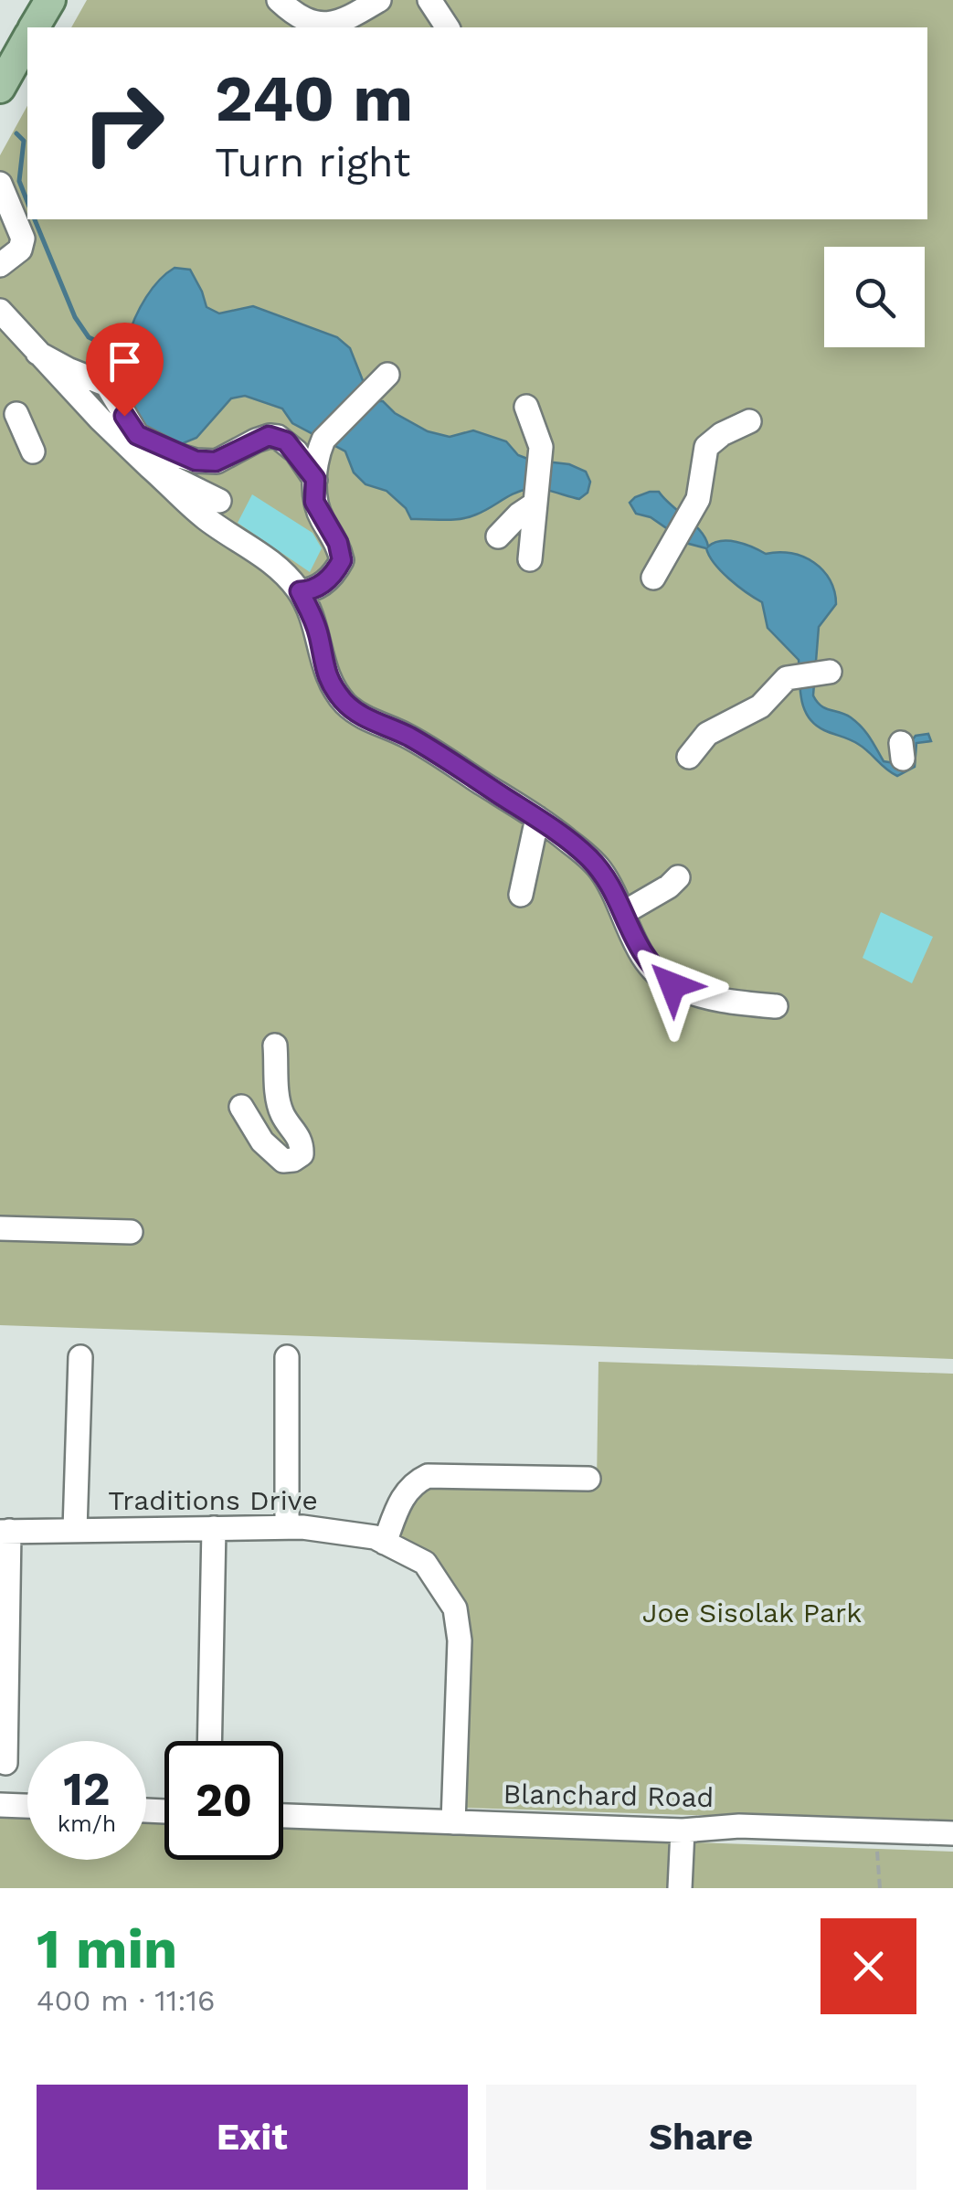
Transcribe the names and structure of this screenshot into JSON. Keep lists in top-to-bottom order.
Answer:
{
  "streets": {
    "street": ["Traditions Drive", "Blanchard Road"]
  },
  "crossings": [
    ["Traditions Drive", "Blanchard Road"]
  ],
  "parks": ["Joe Sisolak Park"],
  "page": {
    "turn": ["240 m", "Turn right"],
    "speed": "12 km/h",
    "limit": "20",
    "heading": ["1 min", "400 m · 11:16"],
    "buttons": ["Exit", "Share"]
  }
}
